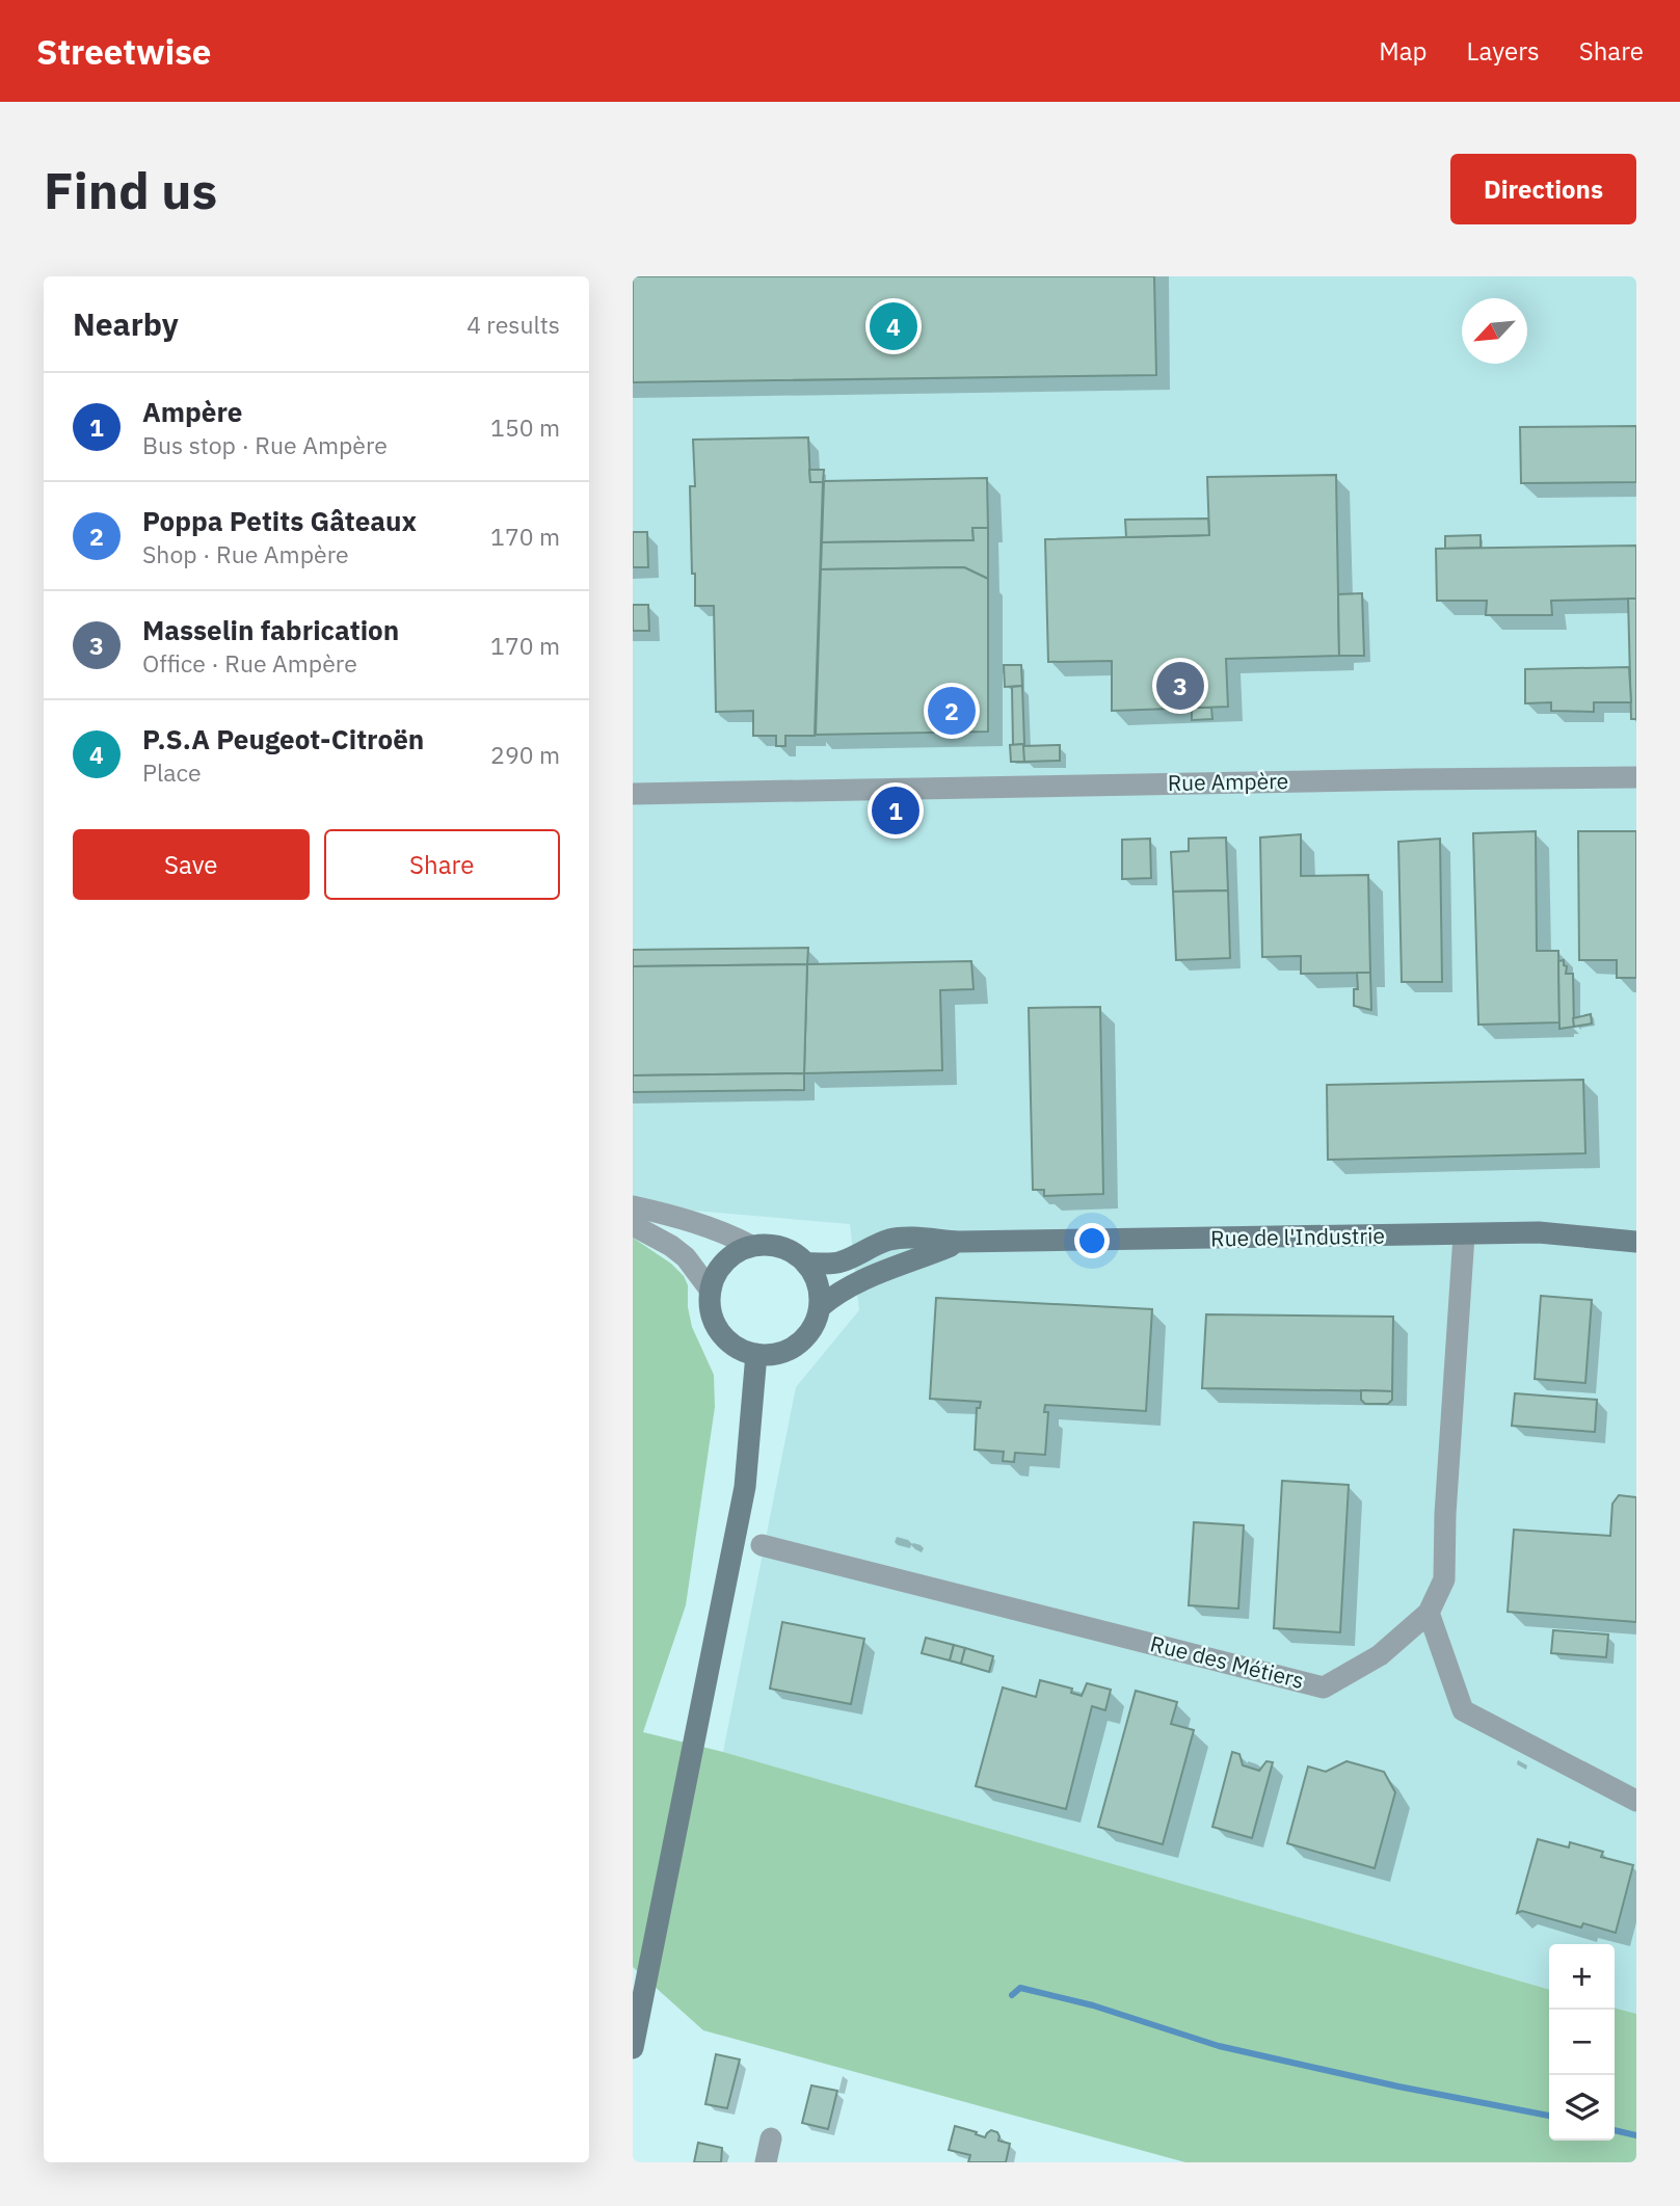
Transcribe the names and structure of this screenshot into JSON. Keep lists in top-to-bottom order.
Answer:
{
  "streets": {
    "street": ["Rue Ampère", "Rue de l'Industrie", "Rue des Métiers"]
  },
  "crossings": [
    ["Rue de l'Industrie", "Rue des Métiers"]
  ],
  "north": "bottom left",
  "page": {
    "header": "Streetwise",
    "nav": ["Map", "Layers", "Share"],
    "buttons": [
      "Directions",
      ["Save", "Share"]
    ],
    "title": "Find us",
    "heading": ["Nearby", "4 results"],
    "pins": [
      "4",
      "3",
      "2",
      "1"
    ],
    "list": [
      {
        "mark": "1",
        "name": "Ampère",
        "note": "Bus stop · Rue Ampère",
        "value": "150 m"
      },
      {
        "mark": "2",
        "name": "Poppa Petits Gâteaux",
        "note": "Shop · Rue Ampère",
        "value": "170 m"
      },
      {
        "mark": "3",
        "name": "Masselin fabrication",
        "note": "Office · Rue Ampère",
        "value": "170 m"
      },
      {
        "mark": "4",
        "name": "P.S.A Peugeot-Citroën",
        "note": "Place",
        "value": "290 m"
      }
    ],
    "map_buttons": ["+", "−"]
  }
}
